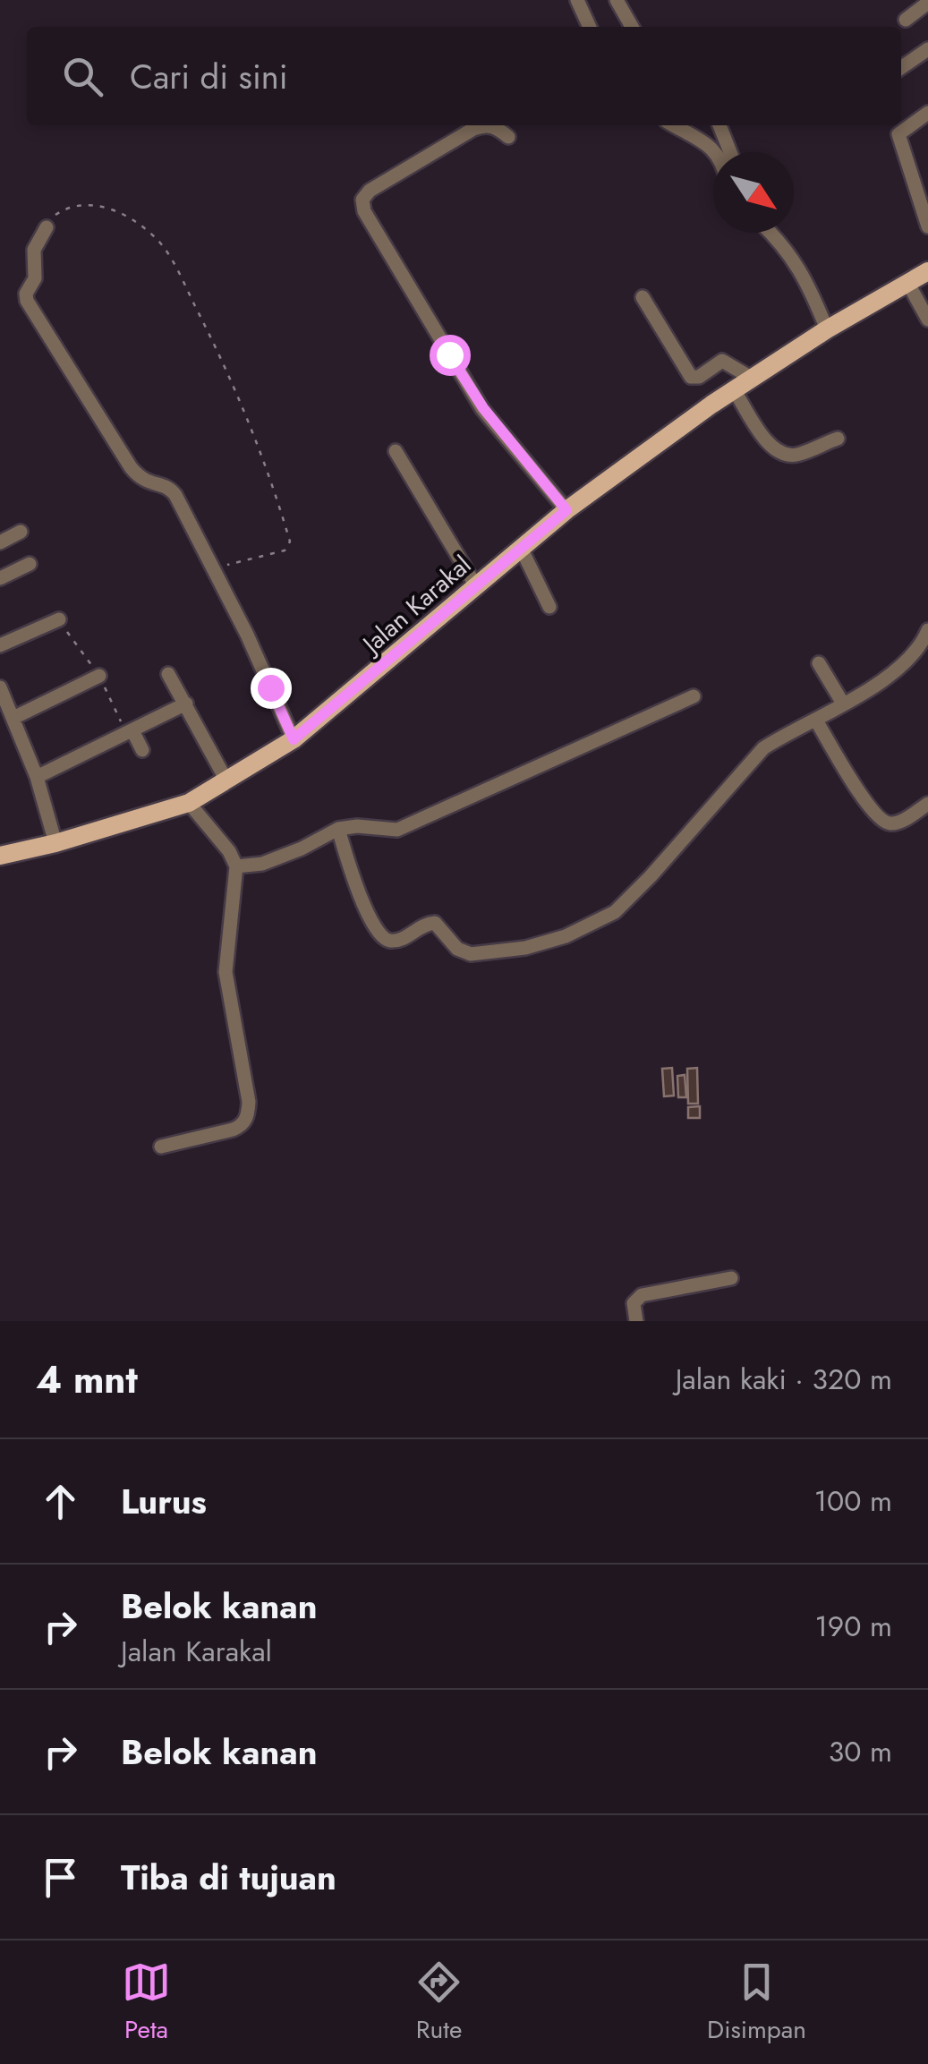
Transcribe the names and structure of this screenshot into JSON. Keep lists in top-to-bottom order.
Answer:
{
  "streets": {
    "main road": ["Jalan Karakal"]
  },
  "north": "bottom right",
  "page": {
    "search": "Cari di sini",
    "heading": ["4 mnt", "Jalan kaki · 320 m"],
    "list": [
      ["Lurus", "100 m"],
      ["Belok kanan", "Jalan Karakal", "190 m"],
      ["Belok kanan", "30 m"],
      "Tiba di tujuan"
    ],
    "nav": ["Peta", "Rute", "Disimpan"]
  }
}
